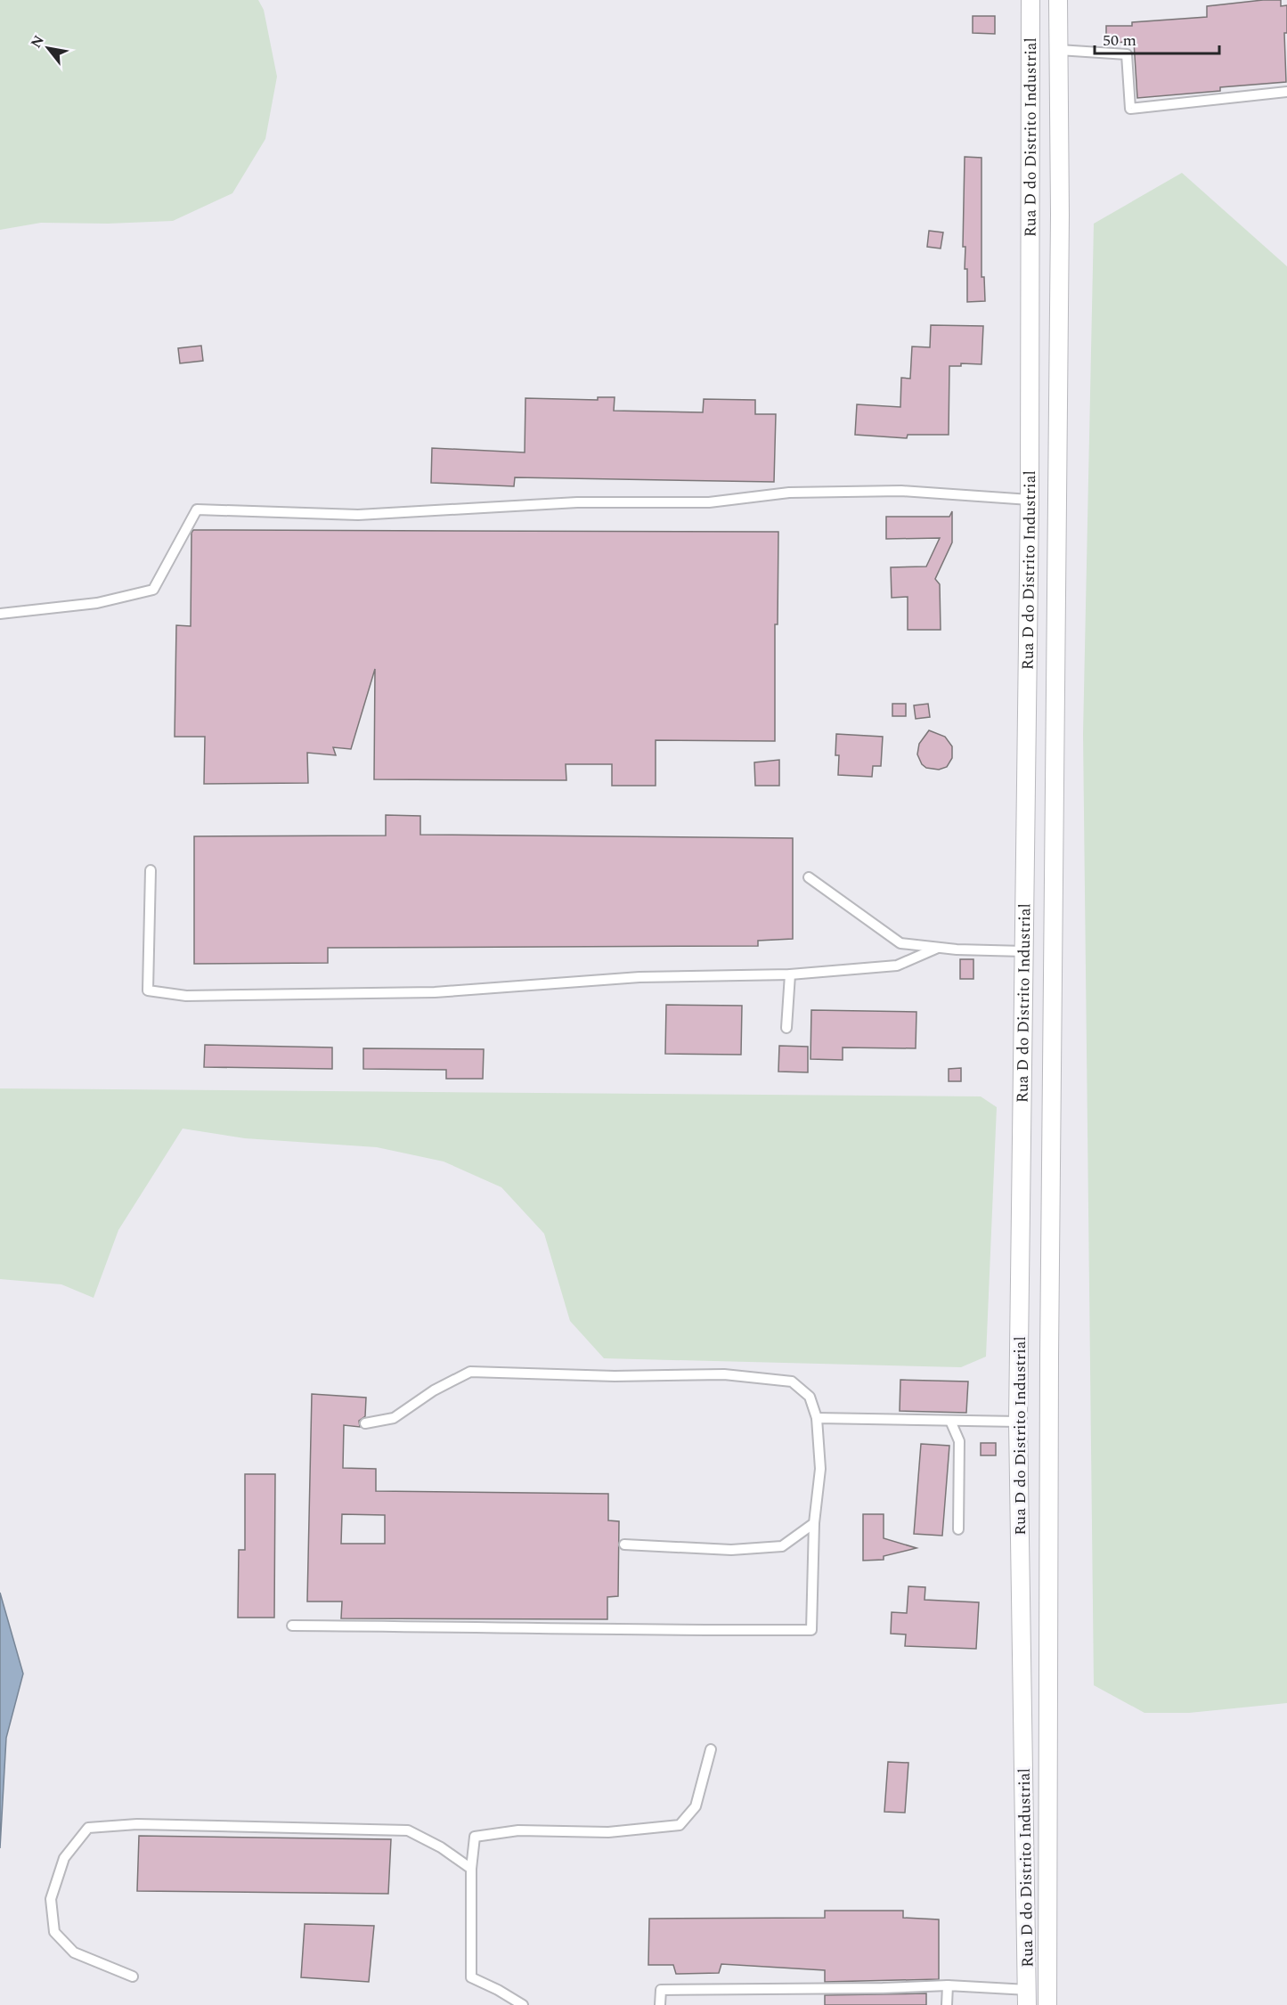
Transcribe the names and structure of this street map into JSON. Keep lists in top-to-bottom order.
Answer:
{
  "streets": {
    "street": ["Rua D do Distrito Industrial"]
  },
  "scale_bar": "50 m",
  "north": "top left"
}
